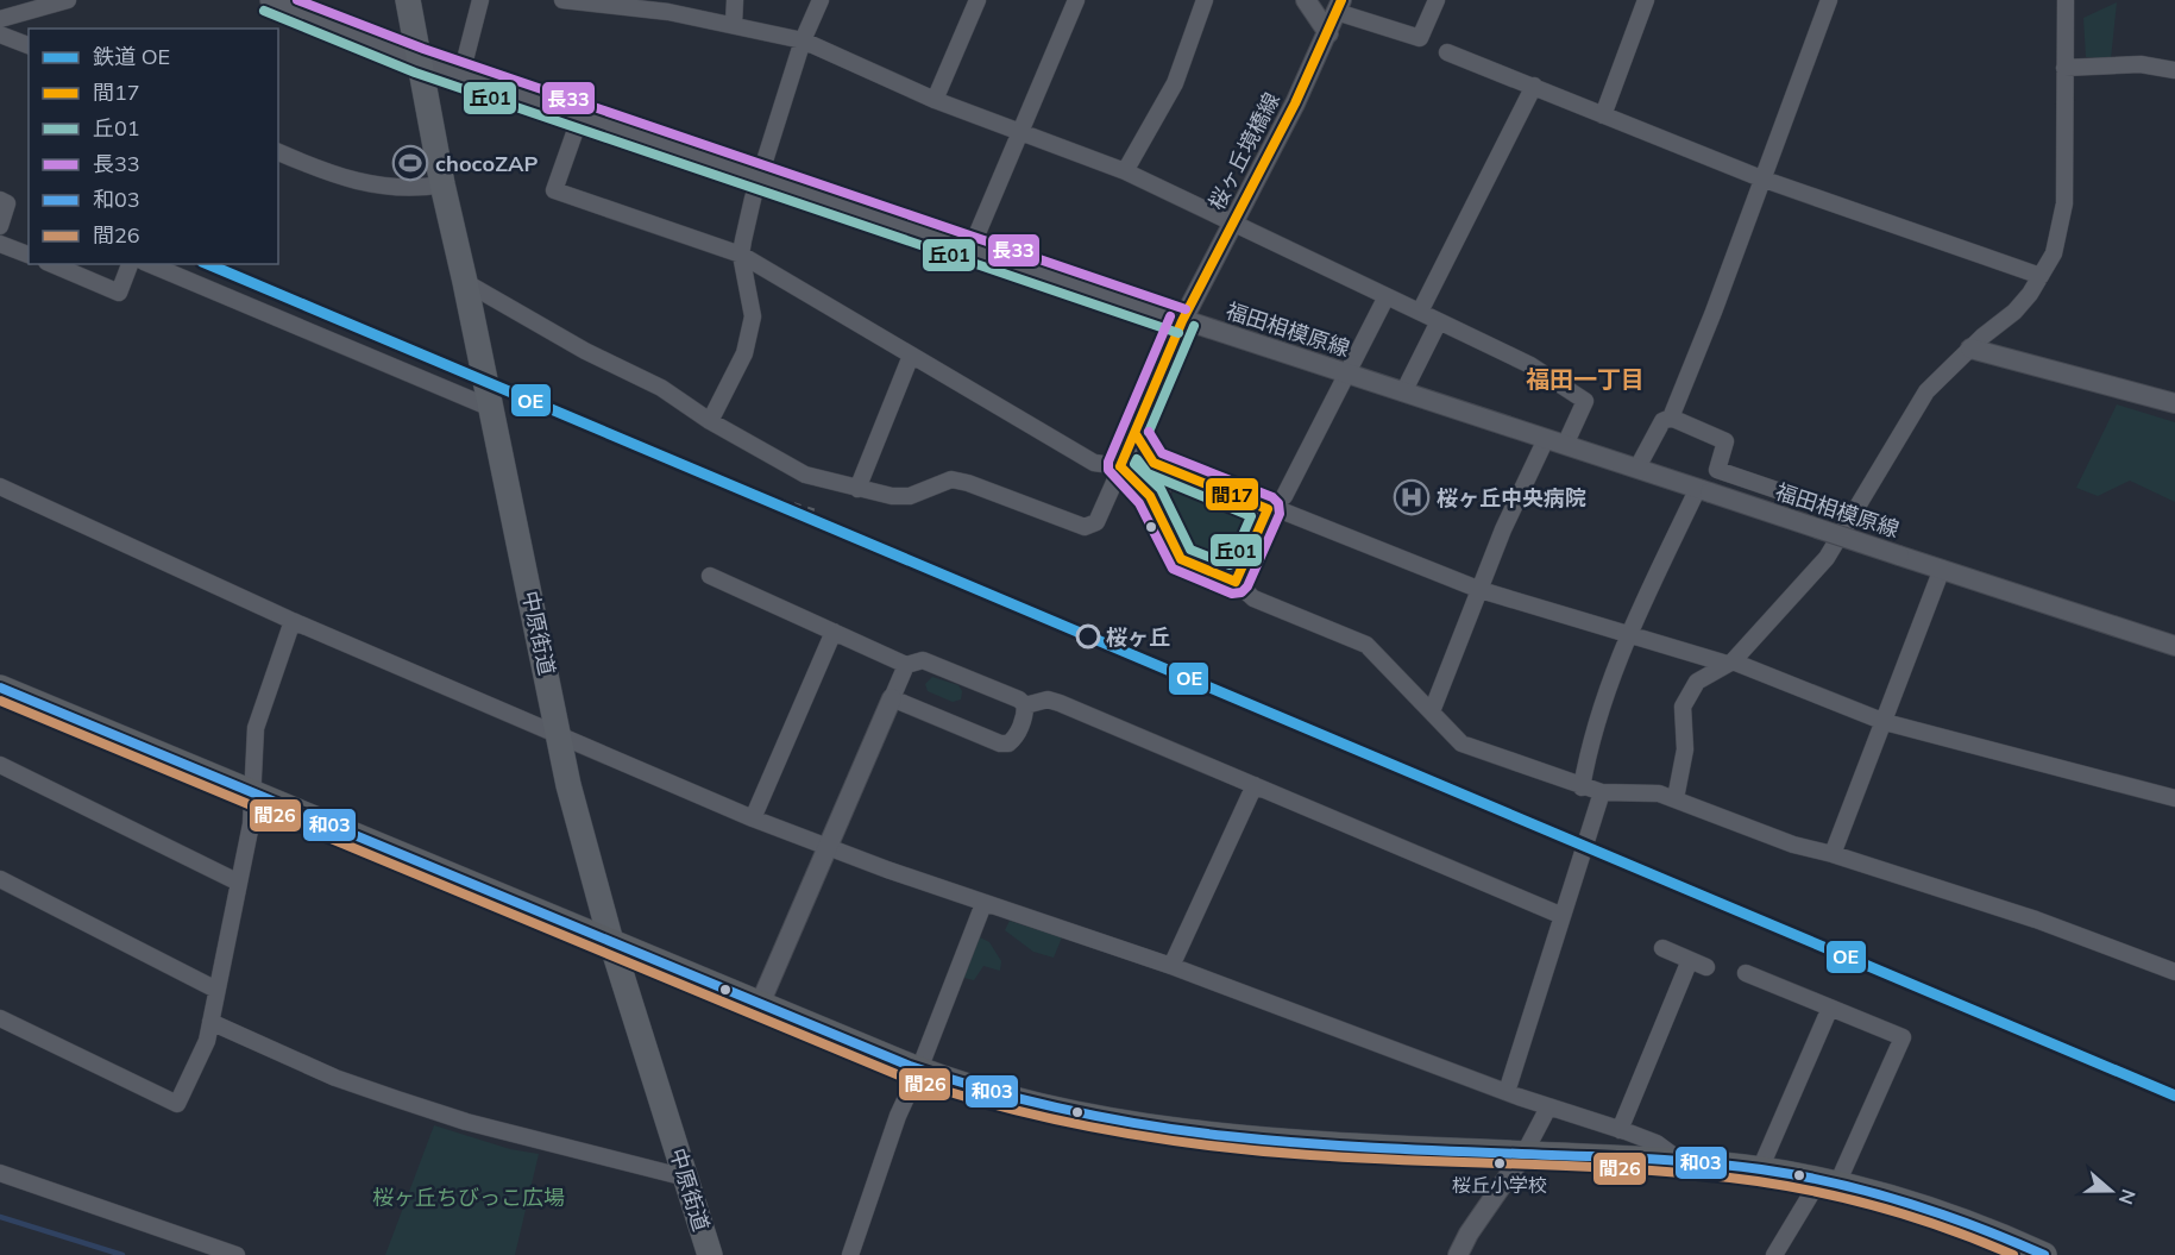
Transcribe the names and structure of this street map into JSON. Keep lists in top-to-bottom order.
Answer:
{
  "streets": {
    "main road": ["中原街道"],
    "street": ["桜ヶ丘境橋線", "福田相模原線"]
  },
  "crossings": [
    ["桜ヶ丘境橋線", "福田相模原線"],
    ["福田相模原線", "中原街道"]
  ],
  "districts": ["福田一丁目"],
  "parks": ["桜ヶ丘ちびっこ広場"],
  "places": {
    "sports": ["chocoZAP"],
    "hospital": ["桜ヶ丘中央病院"],
    "other": ["桜ヶ丘", "桜丘小学校"]
  },
  "lines": [
    "transit line 間17",
    "transit line 長33",
    "transit line 丘01",
    "rail line OE",
    "transit line 和03",
    "transit line 間26"
  ],
  "legend": [
    "鉄道 OE",
    "間17",
    "丘01",
    "長33",
    "和03",
    "間26"
  ],
  "north": "right"
}
